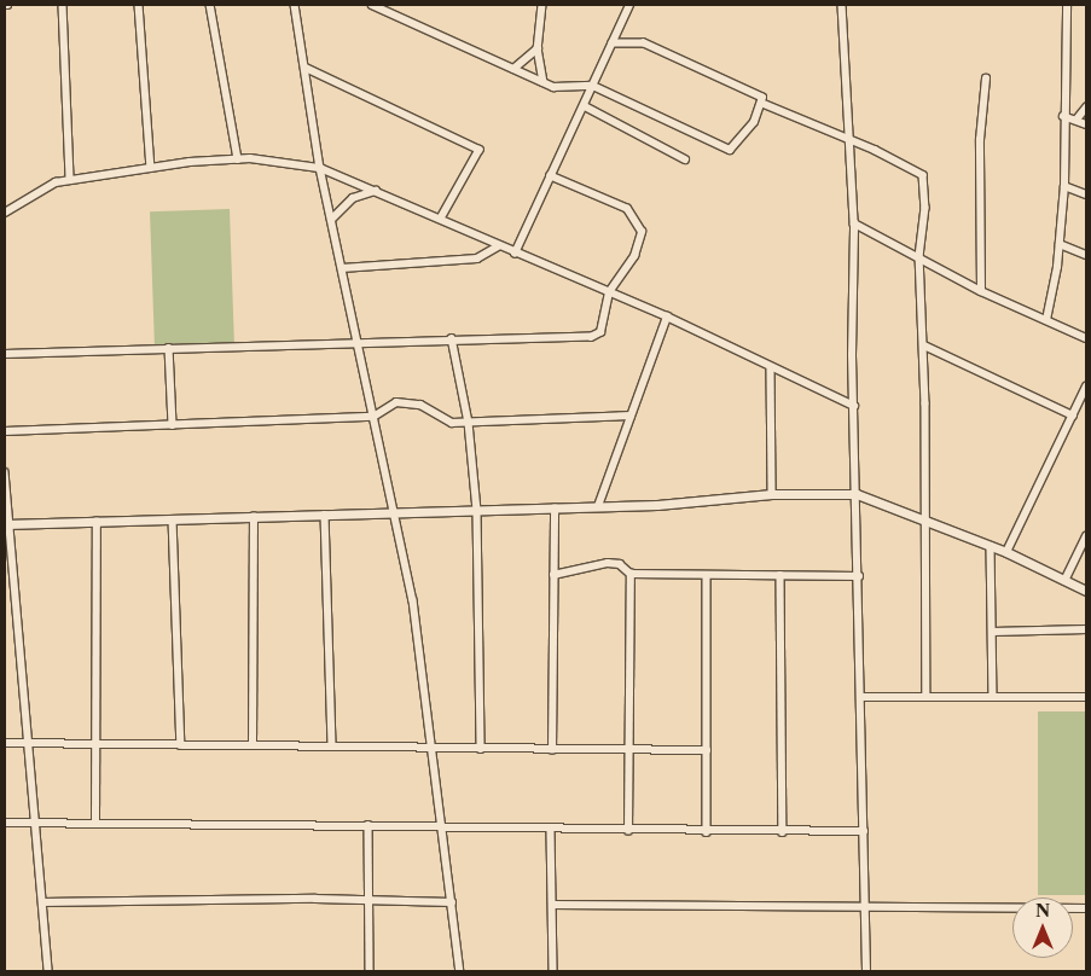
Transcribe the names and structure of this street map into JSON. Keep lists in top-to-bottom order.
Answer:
{
  "north": "top"
}
